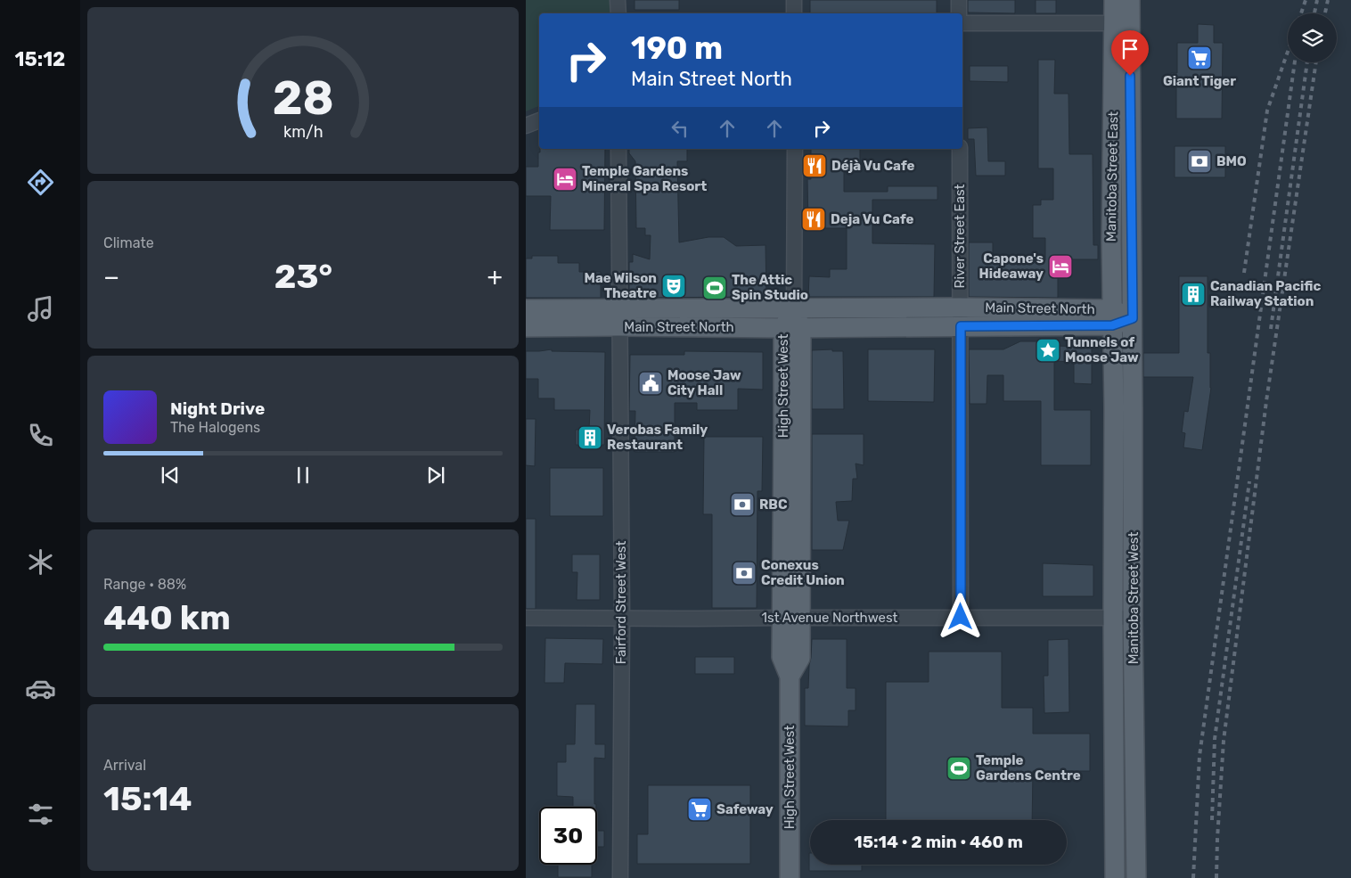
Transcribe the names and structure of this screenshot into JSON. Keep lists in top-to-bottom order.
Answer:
{
  "streets": {
    "main road": [
      "Manitoba Street East",
      "Main Street North",
      "High Street West",
      "Manitoba Street West"
    ],
    "street": ["River Street East", "Fairford Street West", "1st Avenue Northwest"]
  },
  "crossings": [
    ["Manitoba Street East", "Main Street North"],
    ["Manitoba Street East", "Manitoba Street West"],
    ["River Street East", "Main Street North"],
    ["River Street East", "1st Avenue Northwest"],
    ["Main Street North", "High Street West"],
    ["Main Street North", "Manitoba Street West"],
    ["Main Street North", "Fairford Street West"],
    ["High Street West", "1st Avenue Northwest"],
    ["Manitoba Street West", "1st Avenue Northwest"],
    ["Fairford Street West", "1st Avenue Northwest"]
  ],
  "places": {
    "supermarket": ["Giant Tiger", "Safeway"],
    "bank": ["BMO", "RBC", "Conexus Credit Union"],
    "restaurant": ["Déjà Vu Cafe", "Deja Vu Cafe"],
    "hotel": ["Temple Gardens Mineral Spa Resort", "Capone's Hideaway"],
    "theatre": ["Mae Wilson Theatre"],
    "sports": ["The Attic Spin Studio", "Temple Gardens Centre"],
    "building": ["Canadian Pacific Railway Station", "Verobas Family Restaurant"],
    "place": ["Tunnels of Moose Jaw"],
    "public building": ["Moose Jaw City Hall"]
  },
  "page": {
    "tabs": "15:12",
    "turn": ["190 m", "Main Street North"],
    "tile": [
      "Climate",
      ["Range · 88%", "440 km"],
      ["Arrival", "15:14"]
    ],
    "heat": ["−", "23°", "+"],
    "song": ["Night Drive", "The Halogens"],
    "limit": "30",
    "trip": "15:14 · 2 min · 460 m",
    "gauge": ["28", "km/h"]
  }
}
